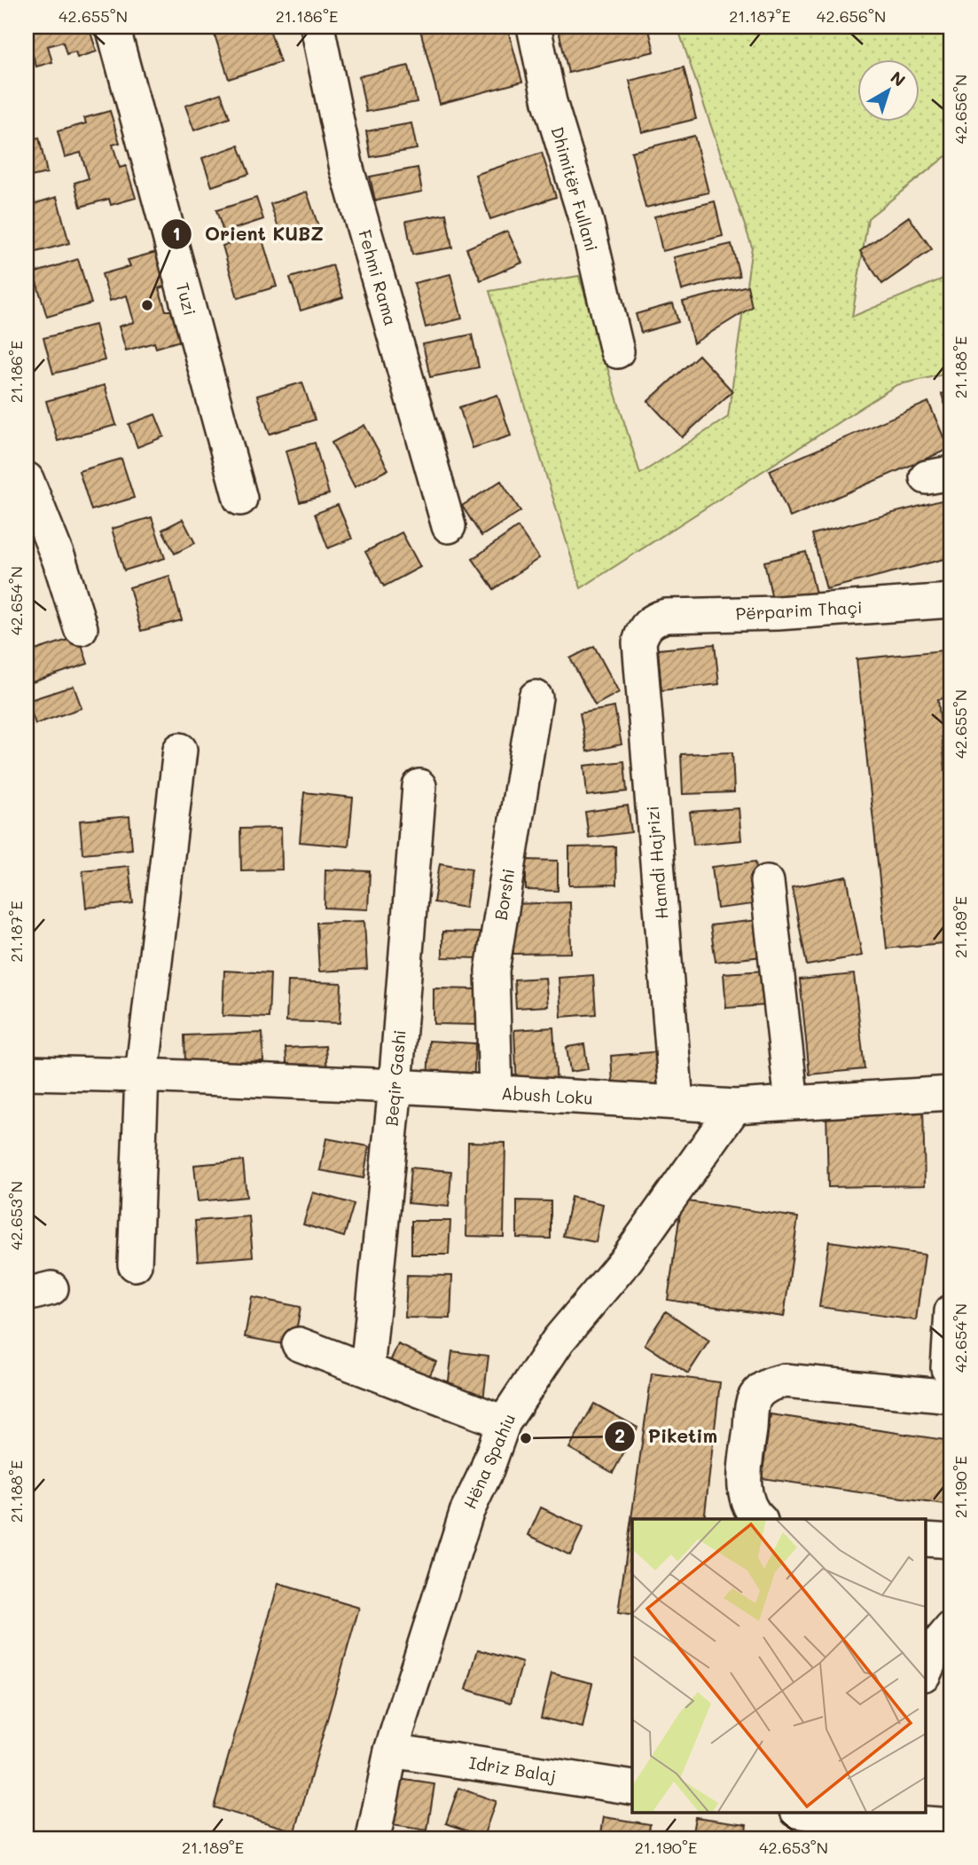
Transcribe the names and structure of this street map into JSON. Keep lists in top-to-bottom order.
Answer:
{
  "streets": {
    "street": [
      "Dhimitër Fullani",
      "Fehmi Rama",
      "Tuzi",
      "Përparim Thaçi",
      "Hamdi Hajrizi",
      "Borshi",
      "Beqir Gashi",
      "Abush Loku",
      "Hëna Spahiu",
      "Idriz Balaj"
    ]
  },
  "crossings": [
    ["Përparim Thaçi", "Hamdi Hajrizi"],
    ["Hamdi Hajrizi", "Abush Loku"],
    ["Borshi", "Abush Loku"],
    ["Beqir Gashi", "Abush Loku"],
    ["Abush Loku", "Hëna Spahiu"],
    ["Hëna Spahiu", "Idriz Balaj"]
  ],
  "places": ["Orient KUBZ", "Piketim"],
  "north": "top right",
  "coordinates": [
    "42.655°N",
    "21.186°E",
    "21.187°E",
    "42.656°N",
    "21.188°E",
    "42.654°N",
    "21.189°E",
    "42.653°N",
    "21.190°E"
  ]
}
